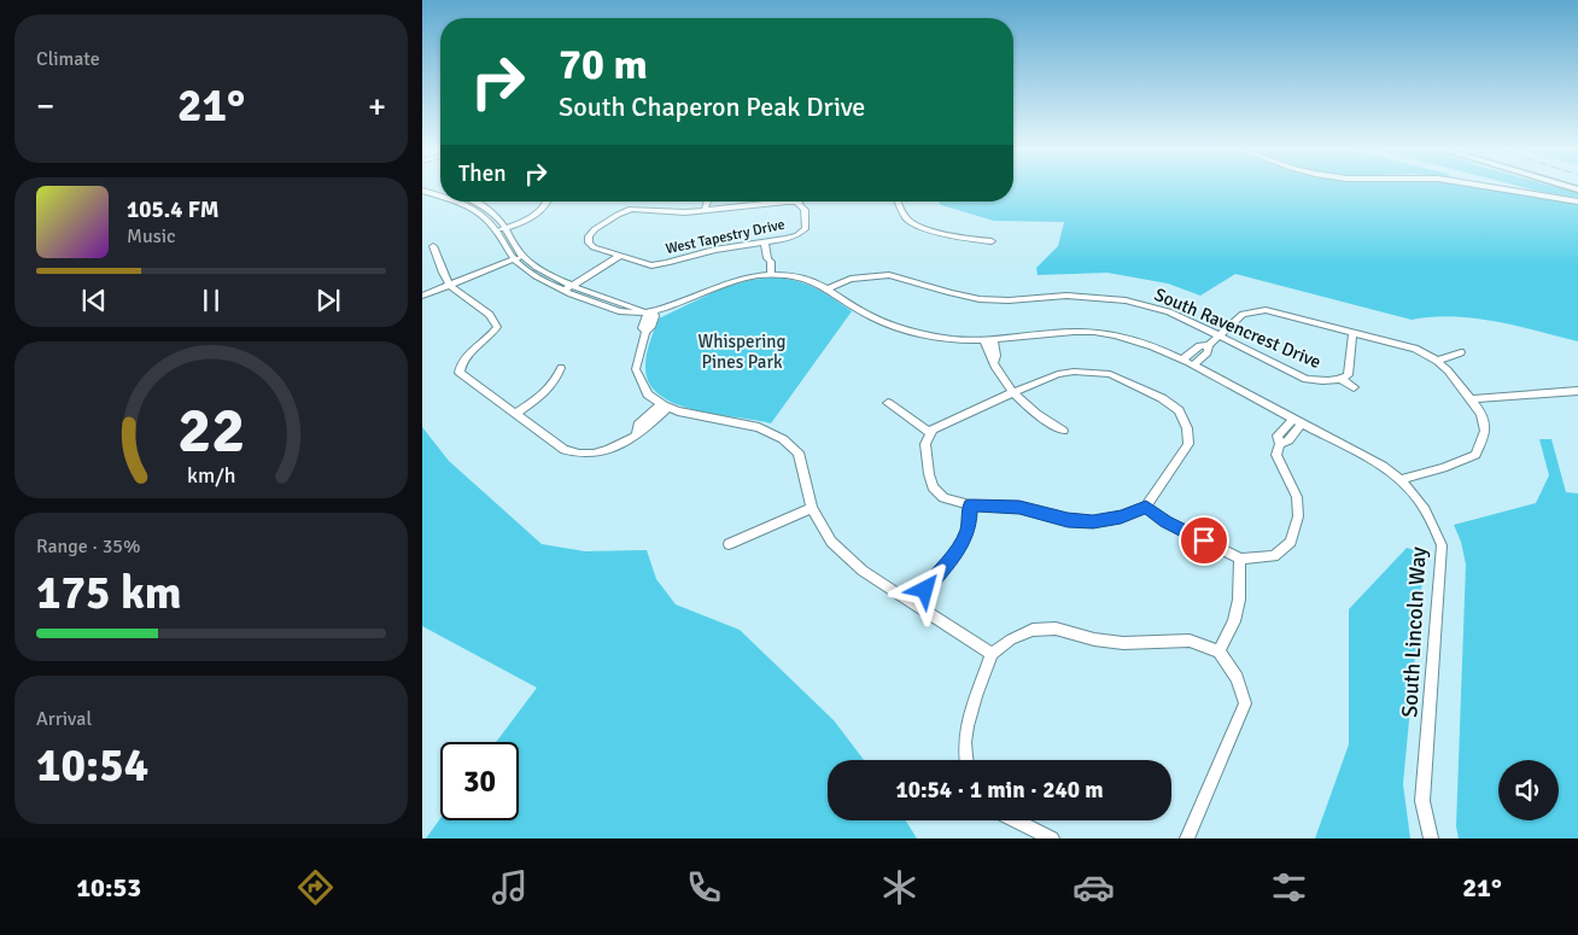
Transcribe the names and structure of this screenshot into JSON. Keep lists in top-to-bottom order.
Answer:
{
  "streets": {
    "street": ["West Tapestry Drive", "South Ravencrest Drive", "South Lincoln Way"]
  },
  "crossings": [
    ["South Ravencrest Drive", "South Lincoln Way"]
  ],
  "parks": ["Whispering Pines Park"],
  "page": {
    "tile": [
      "Climate",
      ["Range · 35%", "175 km"],
      ["Arrival", "10:54"]
    ],
    "turn": ["70 m", "South Chaperon Peak Drive"],
    "heat": ["−", "21°", "+"],
    "then": "Then",
    "song": ["105.4 FM", "Music"],
    "limit": "30",
    "trip": "10:54 · 1 min · 240 m",
    "tabs": ["10:53", "21°"],
    "gauge": ["22", "km/h"]
  }
}
